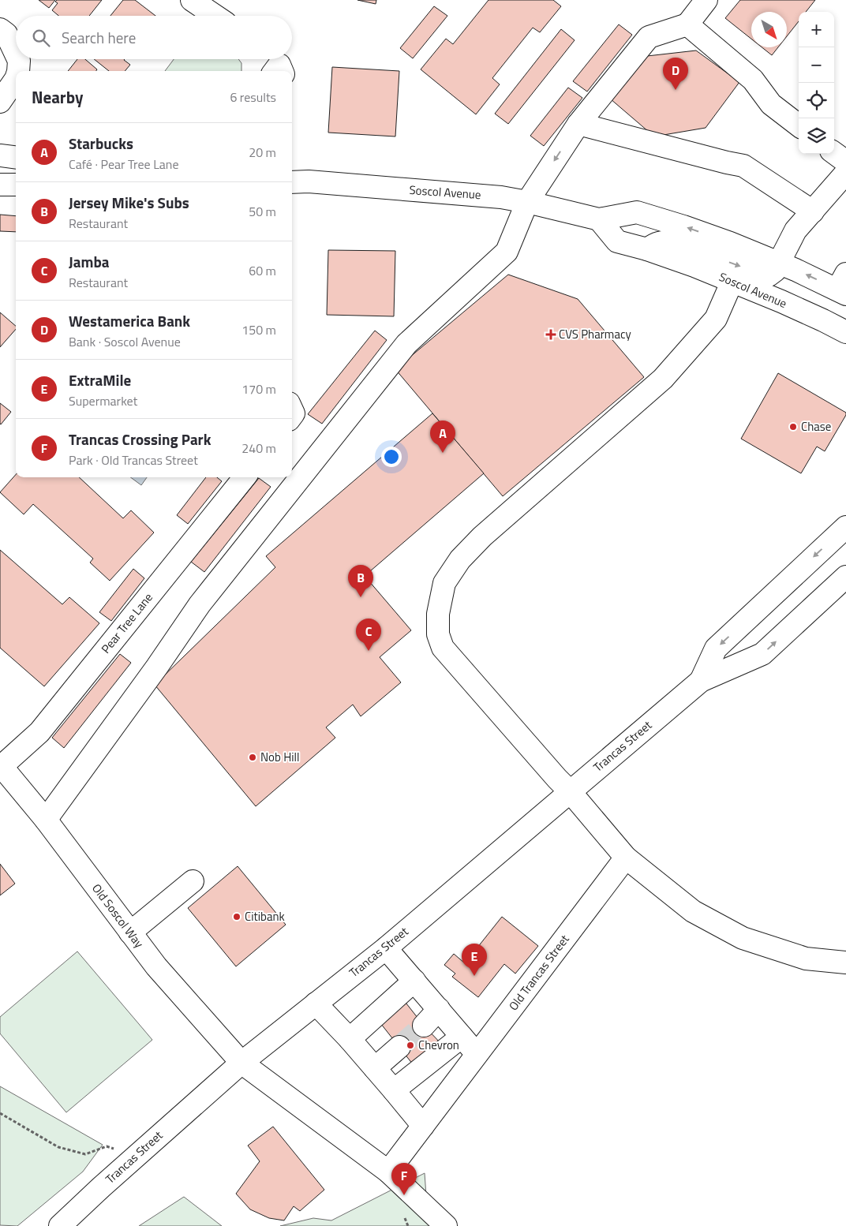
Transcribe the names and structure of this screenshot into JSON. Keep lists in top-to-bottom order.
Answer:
{
  "streets": {
    "main road": [
      "Soscol Avenue",
      "Pear Tree Lane",
      "Trancas Street",
      "Old Soscol Way",
      "Old Trancas Street"
    ]
  },
  "crossings": [
    ["Pear Tree Lane", "Old Soscol Way"],
    ["Trancas Street", "Old Soscol Way"],
    ["Old Soscol Way", "Old Trancas Street"]
  ],
  "places": {
    "health": ["CVS Pharmacy"],
    "other": [
      "Chase",
      "Nob Hill",
      "Citibank",
      "Chevron"
    ]
  },
  "north": "bottom right",
  "page": {
    "map_buttons": ["+", "−"],
    "search": "Search here",
    "pins": [
      "D",
      "A",
      "B",
      "C",
      "E",
      "F"
    ],
    "heading": ["Nearby", "6 results"],
    "list": [
      {
        "mark": "A",
        "name": "Starbucks",
        "note": "Café · Pear Tree Lane",
        "value": "20 m"
      },
      {
        "mark": "B",
        "name": "Jersey Mike's Subs",
        "note": "Restaurant",
        "value": "50 m"
      },
      {
        "mark": "C",
        "name": "Jamba",
        "note": "Restaurant",
        "value": "60 m"
      },
      {
        "mark": "D",
        "name": "Westamerica Bank",
        "note": "Bank · Soscol Avenue",
        "value": "150 m"
      },
      {
        "mark": "E",
        "name": "ExtraMile",
        "note": "Supermarket",
        "value": "170 m"
      },
      {
        "mark": "F",
        "name": "Trancas Crossing Park",
        "note": "Park · Old Trancas Street",
        "value": "240 m"
      }
    ]
  }
}
